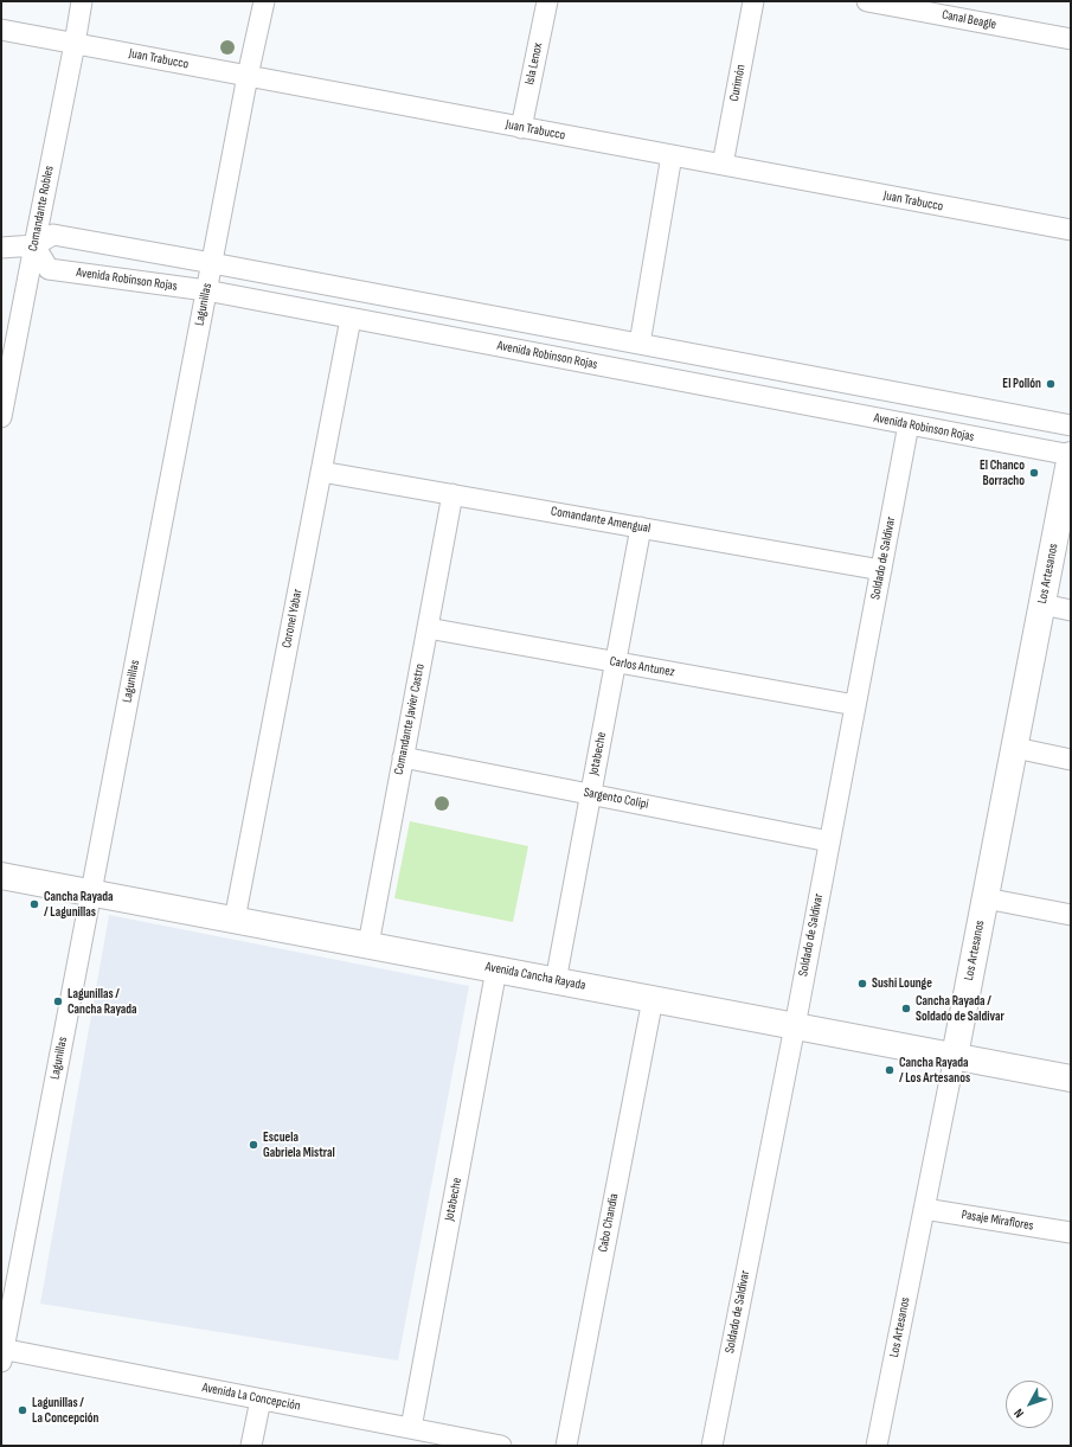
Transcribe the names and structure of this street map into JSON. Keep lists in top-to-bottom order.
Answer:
{
  "streets": {
    "street": [
      "Canal Beagle",
      "Juan Trabucco",
      "Isla Lenox",
      "Curimón",
      "Comandante Robles",
      "Avenida Robinson Rojas",
      "Lagunillas",
      "Comandante Amengual",
      "Soldado de Saldivar",
      "Los Artesanos",
      "Coronel Yabar",
      "Carlos Antunez",
      "Comandante Javier Castro",
      "Jotabeche",
      "Sargento Colipi",
      "Avenida Cancha Rayada",
      "Pasaje Miraflores",
      "Cabo Chandia",
      "Avenida La Concepción"
    ]
  },
  "crossings": [
    ["Juan Trabucco", "Isla Lenox"],
    ["Juan Trabucco", "Curimón"],
    ["Juan Trabucco", "Comandante Robles"],
    ["Juan Trabucco", "Lagunillas"],
    ["Comandante Robles", "Avenida Robinson Rojas"],
    ["Avenida Robinson Rojas", "Lagunillas"],
    ["Avenida Robinson Rojas", "Soldado de Saldivar"],
    ["Avenida Robinson Rojas", "Los Artesanos"],
    ["Avenida Robinson Rojas", "Coronel Yabar"],
    ["Lagunillas", "Avenida Cancha Rayada"],
    ["Lagunillas", "Avenida La Concepción"],
    ["Comandante Amengual", "Soldado de Saldivar"],
    ["Comandante Amengual", "Coronel Yabar"],
    ["Comandante Amengual", "Comandante Javier Castro"],
    ["Comandante Amengual", "Jotabeche"],
    ["Soldado de Saldivar", "Carlos Antunez"],
    ["Soldado de Saldivar", "Sargento Colipi"],
    ["Soldado de Saldivar", "Avenida Cancha Rayada"],
    ["Los Artesanos", "Avenida Cancha Rayada"],
    ["Los Artesanos", "Pasaje Miraflores"],
    ["Coronel Yabar", "Avenida Cancha Rayada"],
    ["Carlos Antunez", "Comandante Javier Castro"],
    ["Carlos Antunez", "Jotabeche"],
    ["Comandante Javier Castro", "Sargento Colipi"],
    ["Comandante Javier Castro", "Avenida Cancha Rayada"],
    ["Jotabeche", "Sargento Colipi"],
    ["Jotabeche", "Avenida Cancha Rayada"],
    ["Jotabeche", "Avenida La Concepción"],
    ["Avenida Cancha Rayada", "Cabo Chandia"]
  ],
  "places": [
    "El Pollón",
    "El Chanco Borracho",
    "Cancha Rayada / Lagunillas",
    "Sushi Lounge",
    "Lagunillas / Cancha Rayada",
    "Cancha Rayada / Soldado de Saldivar",
    "Cancha Rayada / Los Artesanos",
    "Escuela Gabriela Mistral",
    "Lagunillas / La Concepción"
  ],
  "north": "bottom left"
}
